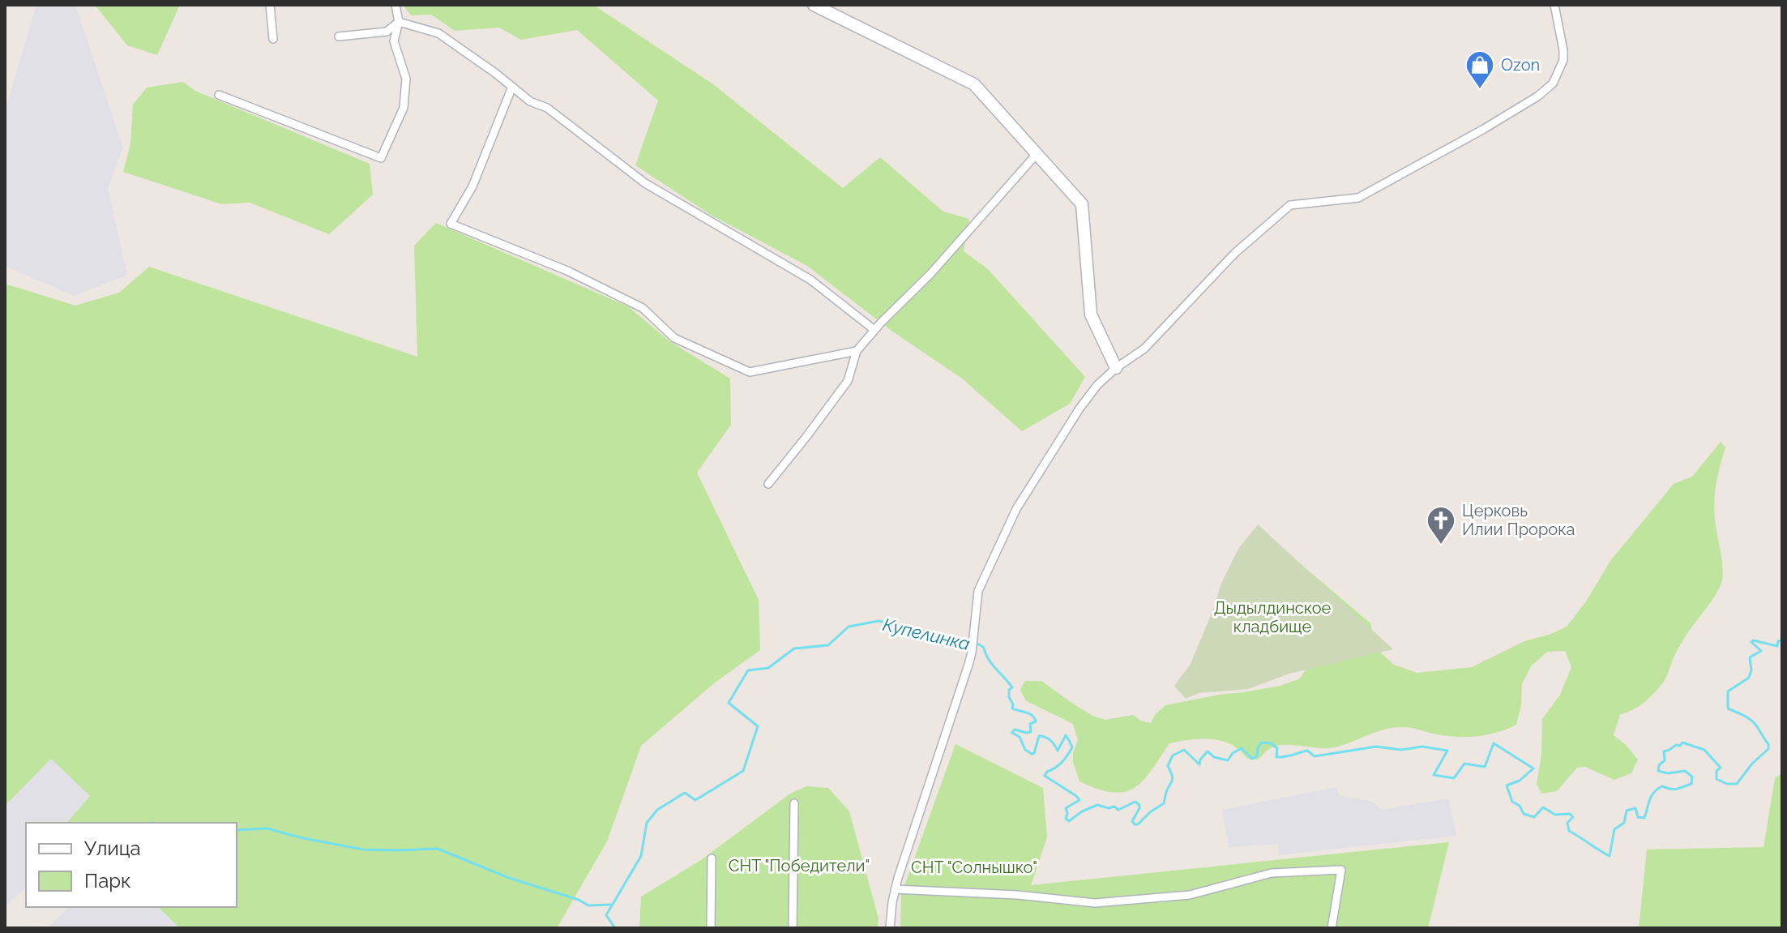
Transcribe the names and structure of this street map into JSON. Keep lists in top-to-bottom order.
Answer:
{
  "water": ["Купелинка"],
  "parks": ["Дыдылдинское кладбище", "СНТ \"Победители\"", "СНТ \"Солнышко\""],
  "places": {
    "shop": ["Ozon"],
    "church": ["Церковь Илии Пророка"]
  },
  "legend": ["Улица", "Парк"]
}
